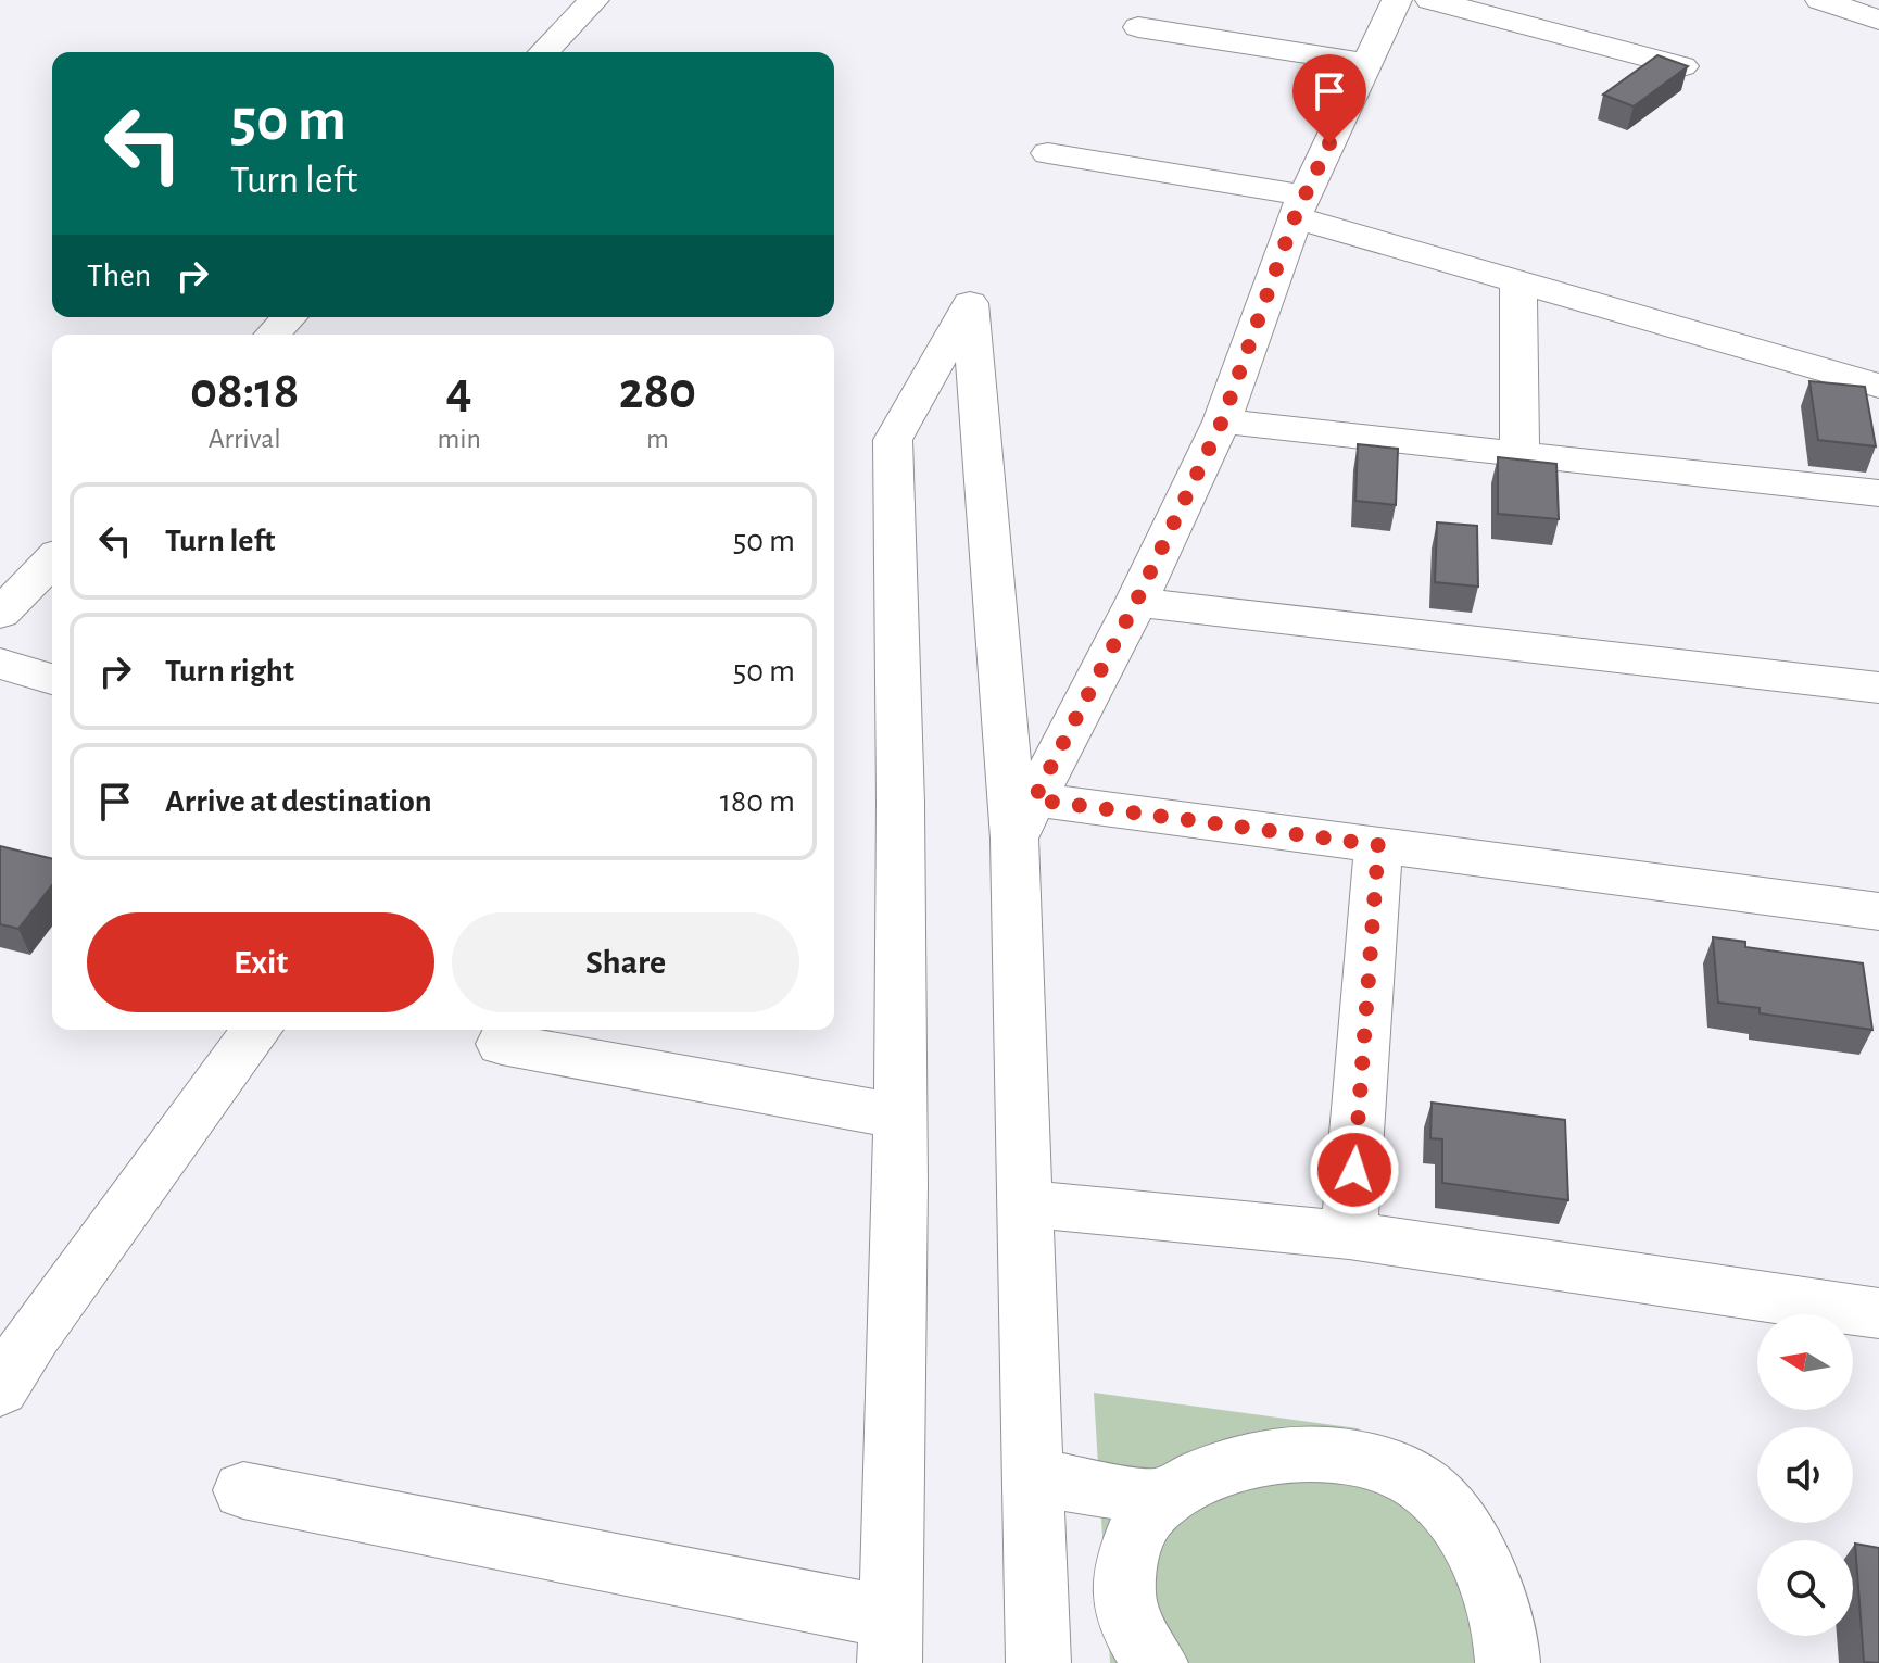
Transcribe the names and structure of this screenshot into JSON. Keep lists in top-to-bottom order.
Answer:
{
  "north": "left",
  "page": {
    "turn": ["50 m", "Turn left"],
    "then": "Then",
    "eta": [
      "08:18",
      "Arrival",
      "4",
      "min",
      "280",
      "m"
    ],
    "list": [
      {
        "name": "Turn left",
        "value": "50 m"
      },
      {
        "name": "Turn right",
        "value": "50 m"
      },
      {
        "name": "Arrive at destination",
        "value": "180 m"
      }
    ],
    "buttons": ["Exit", "Share"]
  }
}
